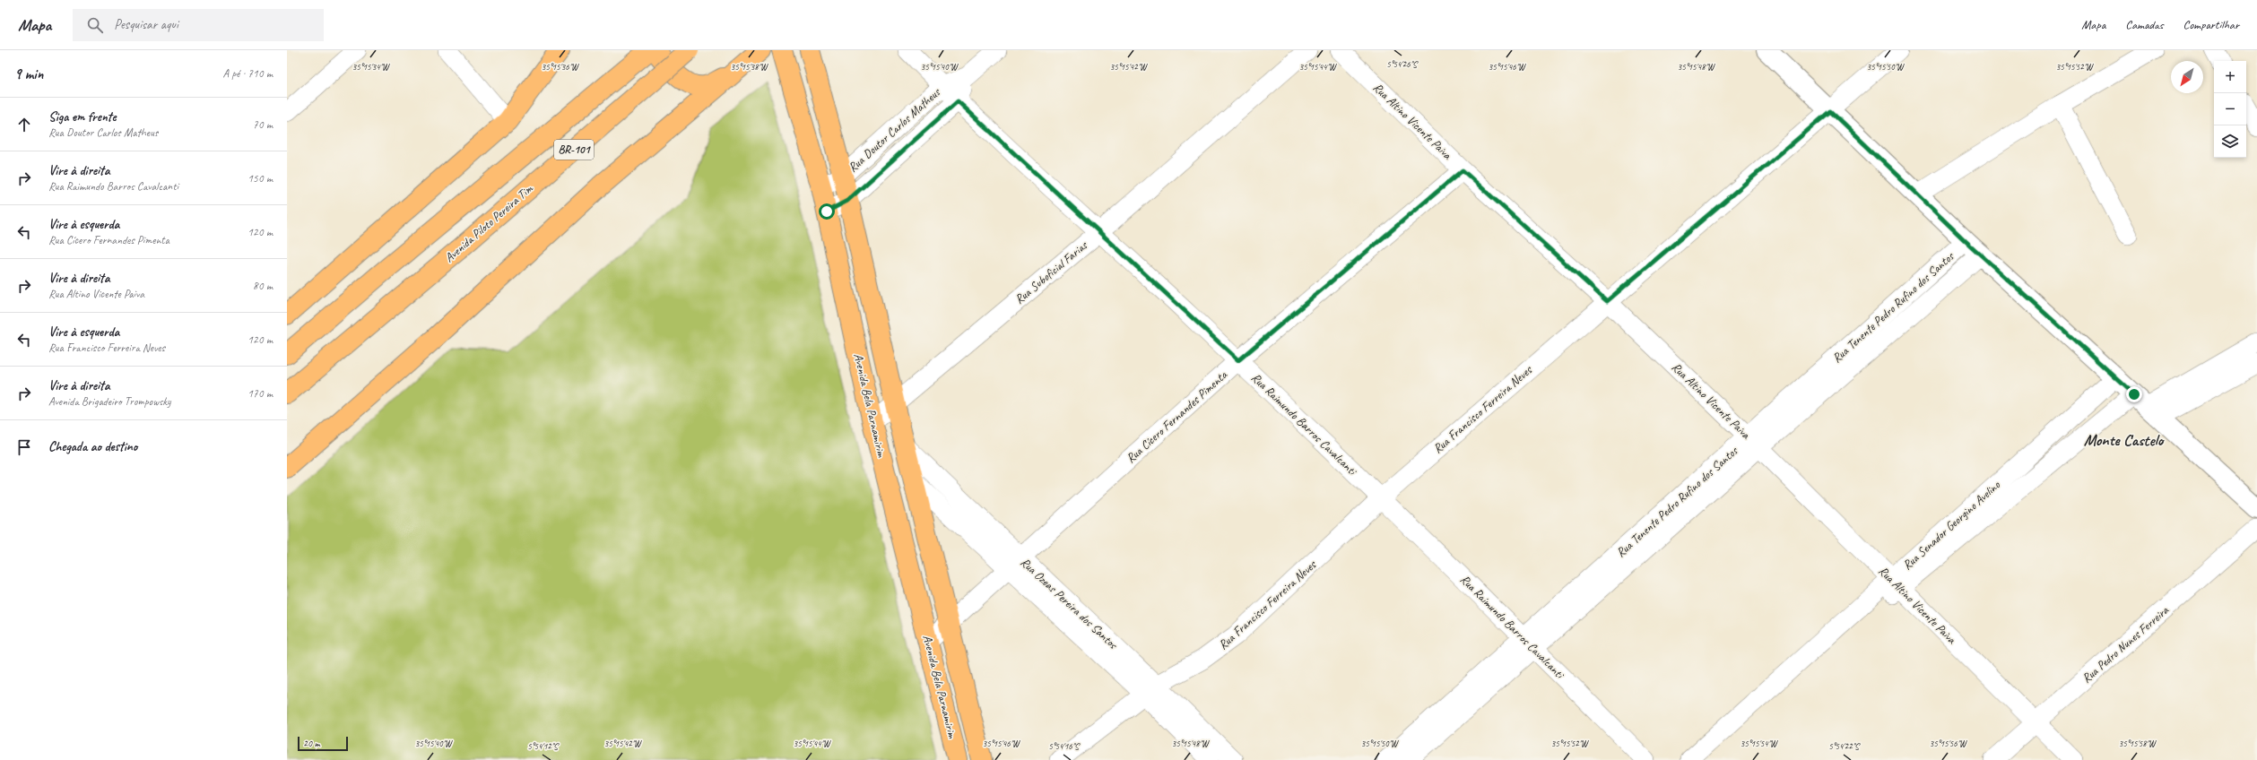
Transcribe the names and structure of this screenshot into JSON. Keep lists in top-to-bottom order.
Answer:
{
  "streets": {
    "main road": ["BR-101", "Avenida Piloto Pereira Tim", "Avenida Bela Parnamirim"],
    "street": [
      "Rua Altino Vicente Paiva",
      "Rua Doutor Carlos Matheus",
      "Rua Suboficial Farias",
      "Rua Tenente Pedro Rufino dos Santos",
      "Rua Francisco Ferreira Neves",
      "Rua Cícero Fernandes Pimenta",
      "Rua Raimundo Barros Cavalcanti",
      "Rua Senador Georgino Avelino",
      "Rua Ozeas Pereira dos Santos",
      "Rua Pedro Nunes Ferreira"
    ]
  },
  "crossings": [
    ["Rua Altino Vicente Paiva", "Rua Tenente Pedro Rufino dos Santos"],
    ["Rua Altino Vicente Paiva", "Rua Francisco Ferreira Neves"],
    ["Rua Altino Vicente Paiva", "Rua Cícero Fernandes Pimenta"],
    ["Rua Altino Vicente Paiva", "Rua Senador Georgino Avelino"],
    ["Rua Altino Vicente Paiva", "Rua Pedro Nunes Ferreira"],
    ["Rua Doutor Carlos Matheus", "Avenida Bela Parnamirim"],
    ["Rua Doutor Carlos Matheus", "Rua Raimundo Barros Cavalcanti"],
    ["Rua Suboficial Farias", "Avenida Bela Parnamirim"],
    ["Rua Suboficial Farias", "Rua Raimundo Barros Cavalcanti"],
    ["Rua Tenente Pedro Rufino dos Santos", "Rua Raimundo Barros Cavalcanti"],
    ["Avenida Bela Parnamirim", "Rua Cícero Fernandes Pimenta"],
    ["Avenida Bela Parnamirim", "Rua Ozeas Pereira dos Santos"],
    ["Rua Francisco Ferreira Neves", "Rua Raimundo Barros Cavalcanti"],
    ["Rua Francisco Ferreira Neves", "Rua Ozeas Pereira dos Santos"],
    ["Rua Cícero Fernandes Pimenta", "Rua Raimundo Barros Cavalcanti"],
    ["Rua Cícero Fernandes Pimenta", "Rua Ozeas Pereira dos Santos"]
  ],
  "districts": ["Monte Castelo"],
  "scale_bar": "20 m",
  "north": "bottom left",
  "page": {
    "header": "Mapa",
    "search": "Pesquisar aqui",
    "nav": ["Mapa", "Camadas", "Compartilhar"],
    "heading": ["9 min", "A pé · 710 m"],
    "map_buttons": ["+", "−"],
    "list": [
      ["Siga em frente", "Rua Doutor Carlos Matheus", "70 m"],
      ["Vire à direita", "Rua Raimundo Barros Cavalcanti", "150 m"],
      ["Vire à esquerda", "Rua Cícero Fernandes Pimenta", "120 m"],
      ["Vire à direita", "Rua Altino Vicente Paiva", "80 m"],
      ["Vire à esquerda", "Rua Francisco Ferreira Neves", "120 m"],
      ["Vire à direita", "Avenida Brigadeiro Trompowsky", "170 m"],
      "Chegada ao destino"
    ],
    "scale": "20 m"
  },
  "coordinates": [
    "5°54'26\"S",
    "35°15'34\"W",
    "35°15'48\"W",
    "35°15'36\"W",
    "35°15'38\"W",
    "35°15'40\"W",
    "35°15'42\"W",
    "35°15'44\"W",
    "35°15'46\"W",
    "35°15'50\"W",
    "35°15'52\"W",
    "35°15'54\"W",
    "35°15'56\"W",
    "35°15'58\"W",
    "5°54'12\"S",
    "5°54'16\"S",
    "5°54'22\"S"
  ]
}
